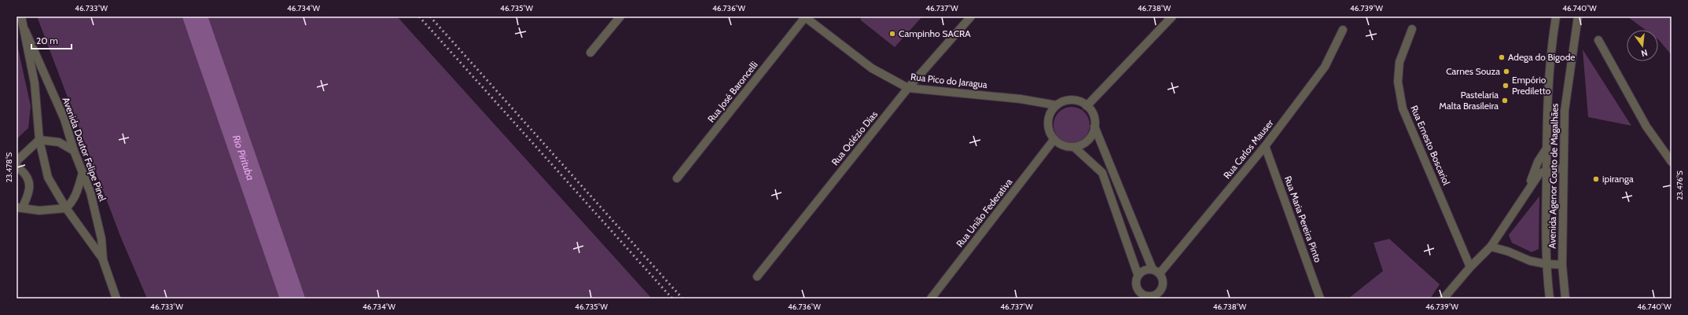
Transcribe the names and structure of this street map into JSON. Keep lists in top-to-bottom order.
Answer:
{
  "streets": {
    "street": [
      "Rua Pico do Jaragua",
      "Rua José Baroncelli",
      "Rua Oclézio Dias",
      "Rua Ernesto Boscariol",
      "Avenida Doutor Felipe Pinel",
      "Rua Carlos Mauser",
      "Avenida Agenor Couto de Magalhães",
      "Rua União Federativa",
      "Rua Maria Pereira Pinto"
    ]
  },
  "crossings": [
    ["Rua Pico do Jaragua", "Rua José Baroncelli"],
    ["Rua Pico do Jaragua", "Rua Oclézio Dias"],
    ["Rua Pico do Jaragua", "Rua União Federativa"],
    ["Rua Carlos Mauser", "Rua Maria Pereira Pinto"]
  ],
  "water": ["Rio Pirituba"],
  "places": [
    "Campinho SACRA",
    "Adega do Bigode",
    "Carnes Souza",
    "Empório Prediletto",
    "Pastelaria Malta Brasileira",
    "ipiranga"
  ],
  "scale_bar": "20 m",
  "north": "bottom",
  "coordinates": [
    "46.733°W",
    "46.734°W",
    "46.735°W",
    "46.736°W",
    "46.737°W",
    "46.738°W",
    "46.739°W",
    "46.740°W",
    "23.478°S",
    "23.476°S"
  ]
}
